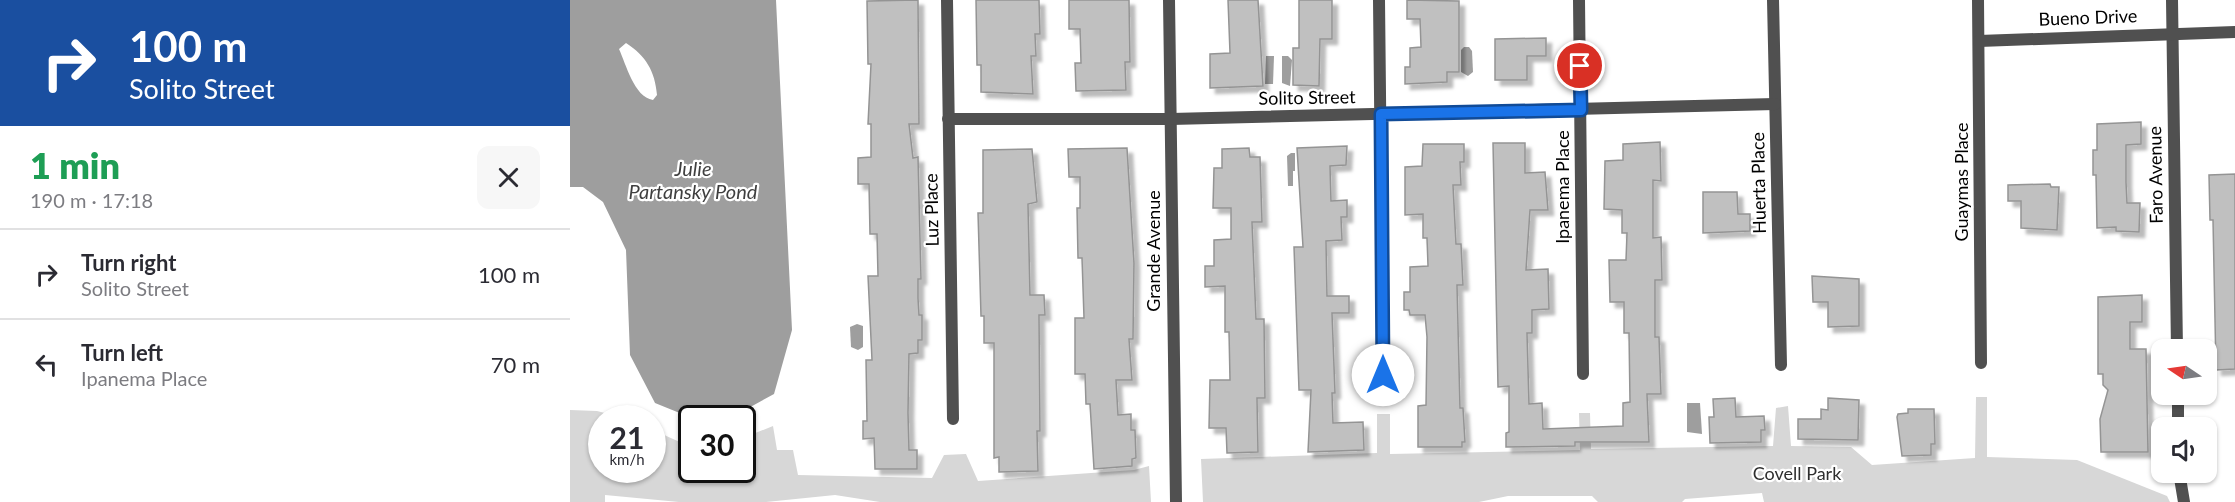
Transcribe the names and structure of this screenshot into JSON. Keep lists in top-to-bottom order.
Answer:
{
  "streets": {
    "street": [
      "Bueno Drive",
      "Solito Street",
      "Faro Avenue",
      "Guaymas Place",
      "Huerta Place",
      "Ipanema Place",
      "Luz Place",
      "Grande Avenue"
    ]
  },
  "crossings": [
    ["Bueno Drive", "Faro Avenue"],
    ["Bueno Drive", "Guaymas Place"],
    ["Solito Street", "Huerta Place"],
    ["Solito Street", "Ipanema Place"],
    ["Solito Street", "Luz Place"],
    ["Solito Street", "Grande Avenue"]
  ],
  "water": ["Julie Partansky Pond"],
  "parks": ["Covell Park"],
  "north": "left",
  "page": {
    "turn": ["100 m", "Solito Street"],
    "heading": ["1 min", "190 m · 17:18"],
    "list": [
      {
        "name": "Turn right",
        "note": "Solito Street",
        "value": "100 m"
      },
      {
        "name": "Turn left",
        "note": "Ipanema Place",
        "value": "70 m"
      }
    ],
    "speed": "21 km/h",
    "limit": "30"
  }
}
